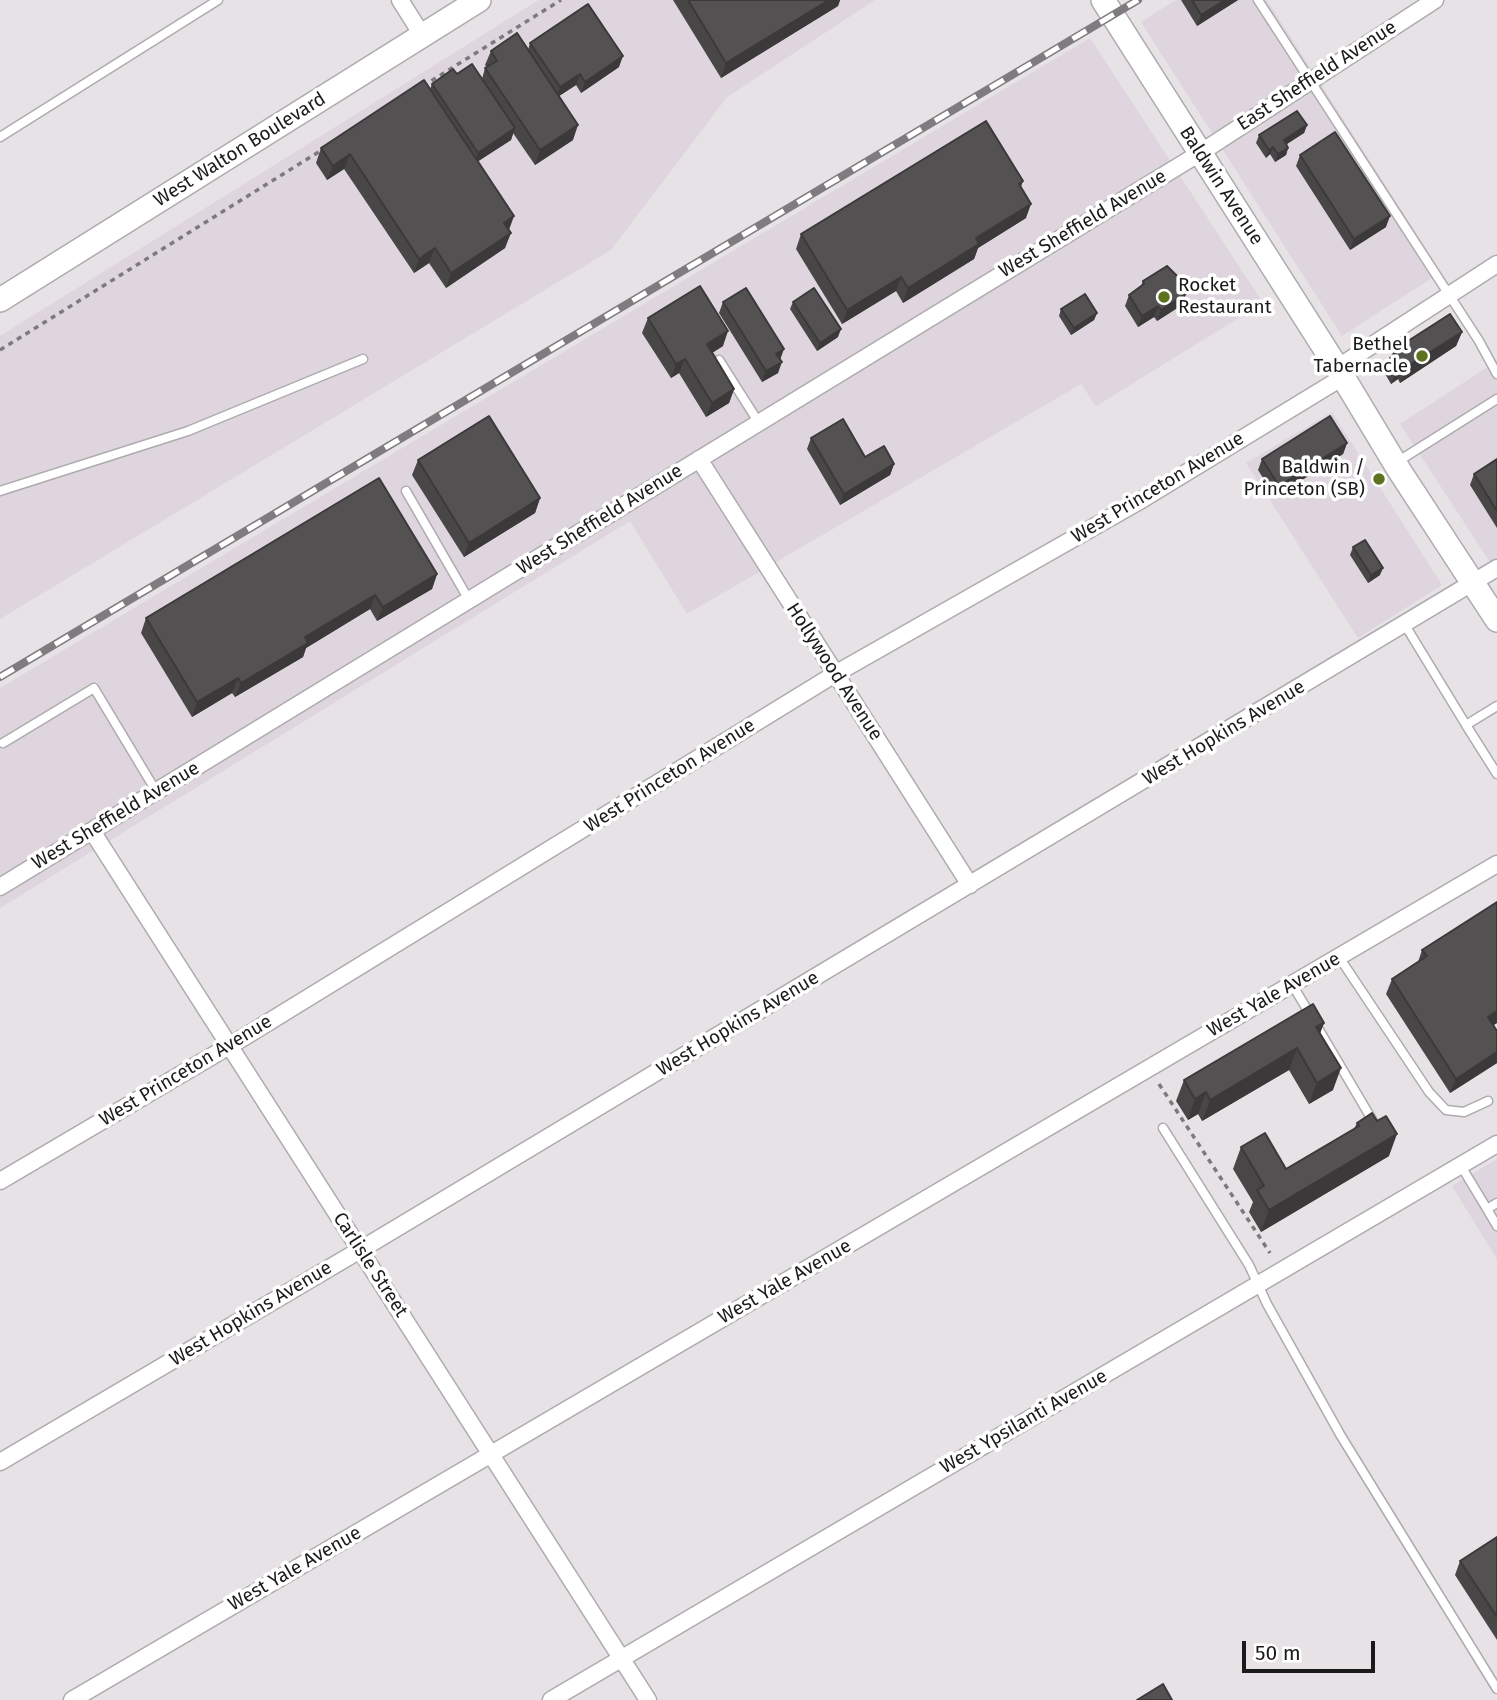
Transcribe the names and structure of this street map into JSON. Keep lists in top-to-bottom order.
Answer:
{
  "streets": {
    "main road": ["West Walton Boulevard", "Baldwin Avenue"],
    "street": [
      "East Sheffield Avenue",
      "West Sheffield Avenue",
      "West Princeton Avenue",
      "Hollywood Avenue",
      "West Hopkins Avenue",
      "West Yale Avenue",
      "Carlisle Street",
      "West Ypsilanti Avenue"
    ]
  },
  "crossings": [
    ["East Sheffield Avenue", "Baldwin Avenue"],
    ["East Sheffield Avenue", "West Sheffield Avenue"],
    ["Baldwin Avenue", "West Sheffield Avenue"],
    ["Baldwin Avenue", "West Princeton Avenue"],
    ["Baldwin Avenue", "West Hopkins Avenue"],
    ["West Sheffield Avenue", "Hollywood Avenue"],
    ["West Sheffield Avenue", "Carlisle Street"],
    ["West Princeton Avenue", "Hollywood Avenue"],
    ["West Princeton Avenue", "Carlisle Street"],
    ["Hollywood Avenue", "West Hopkins Avenue"],
    ["West Hopkins Avenue", "Carlisle Street"],
    ["West Yale Avenue", "Carlisle Street"],
    ["Carlisle Street", "West Ypsilanti Avenue"]
  ],
  "places": ["Rocket Restaurant", "Bethel Tabernacle", "Baldwin / Princeton (SB)"],
  "scale_bar": "50 m"
}
